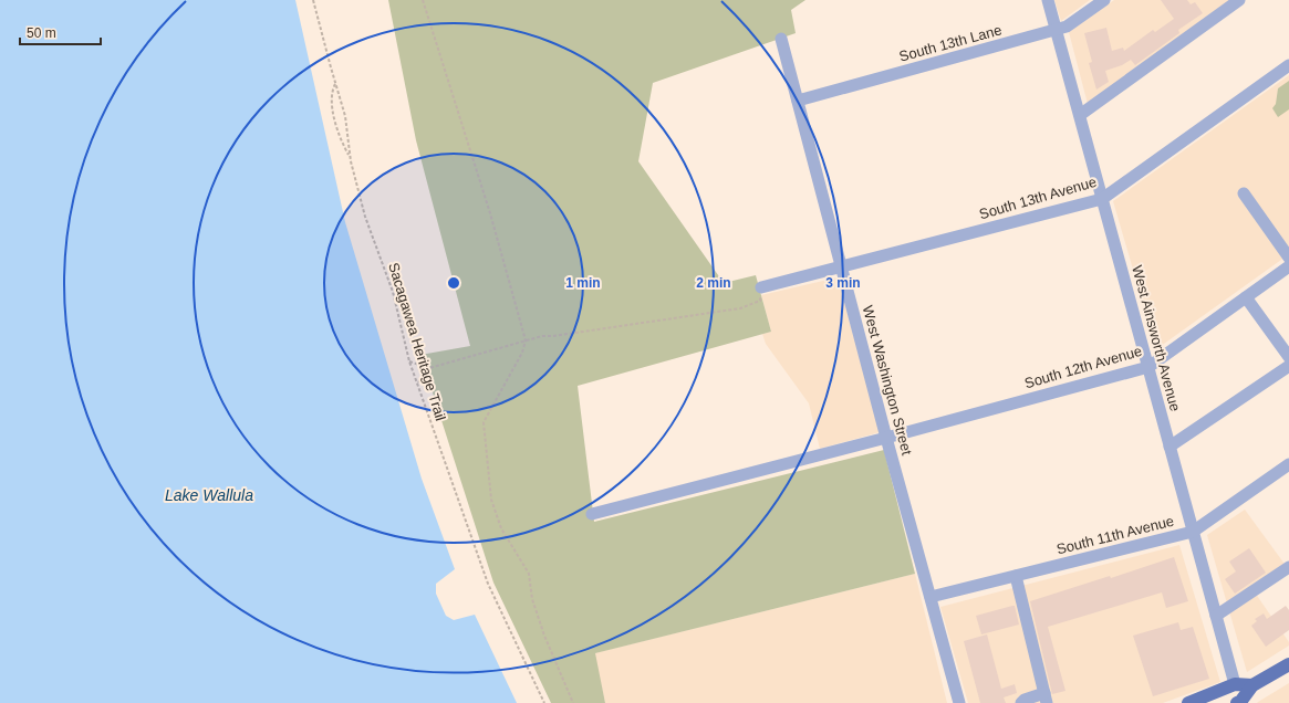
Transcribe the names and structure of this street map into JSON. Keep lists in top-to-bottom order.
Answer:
{
  "streets": {
    "street": [
      "South 13th Lane",
      "South 13th Avenue",
      "West Ainsworth Avenue",
      "South 12th Avenue",
      "West Washington Street",
      "South 11th Avenue"
    ],
    "path": ["Sacagawea Heritage Trail"]
  },
  "crossings": [
    ["South 13th Lane", "West Ainsworth Avenue"],
    ["South 13th Lane", "West Washington Street"],
    ["South 13th Avenue", "West Ainsworth Avenue"],
    ["South 13th Avenue", "West Washington Street"],
    ["West Ainsworth Avenue", "South 12th Avenue"],
    ["West Ainsworth Avenue", "South 11th Avenue"],
    ["South 12th Avenue", "West Washington Street"],
    ["West Washington Street", "South 11th Avenue"]
  ],
  "water": ["Lake Wallula"],
  "scale_bar": "50 m",
  "rings": ["1 min", "2 min", "3 min"]
}
